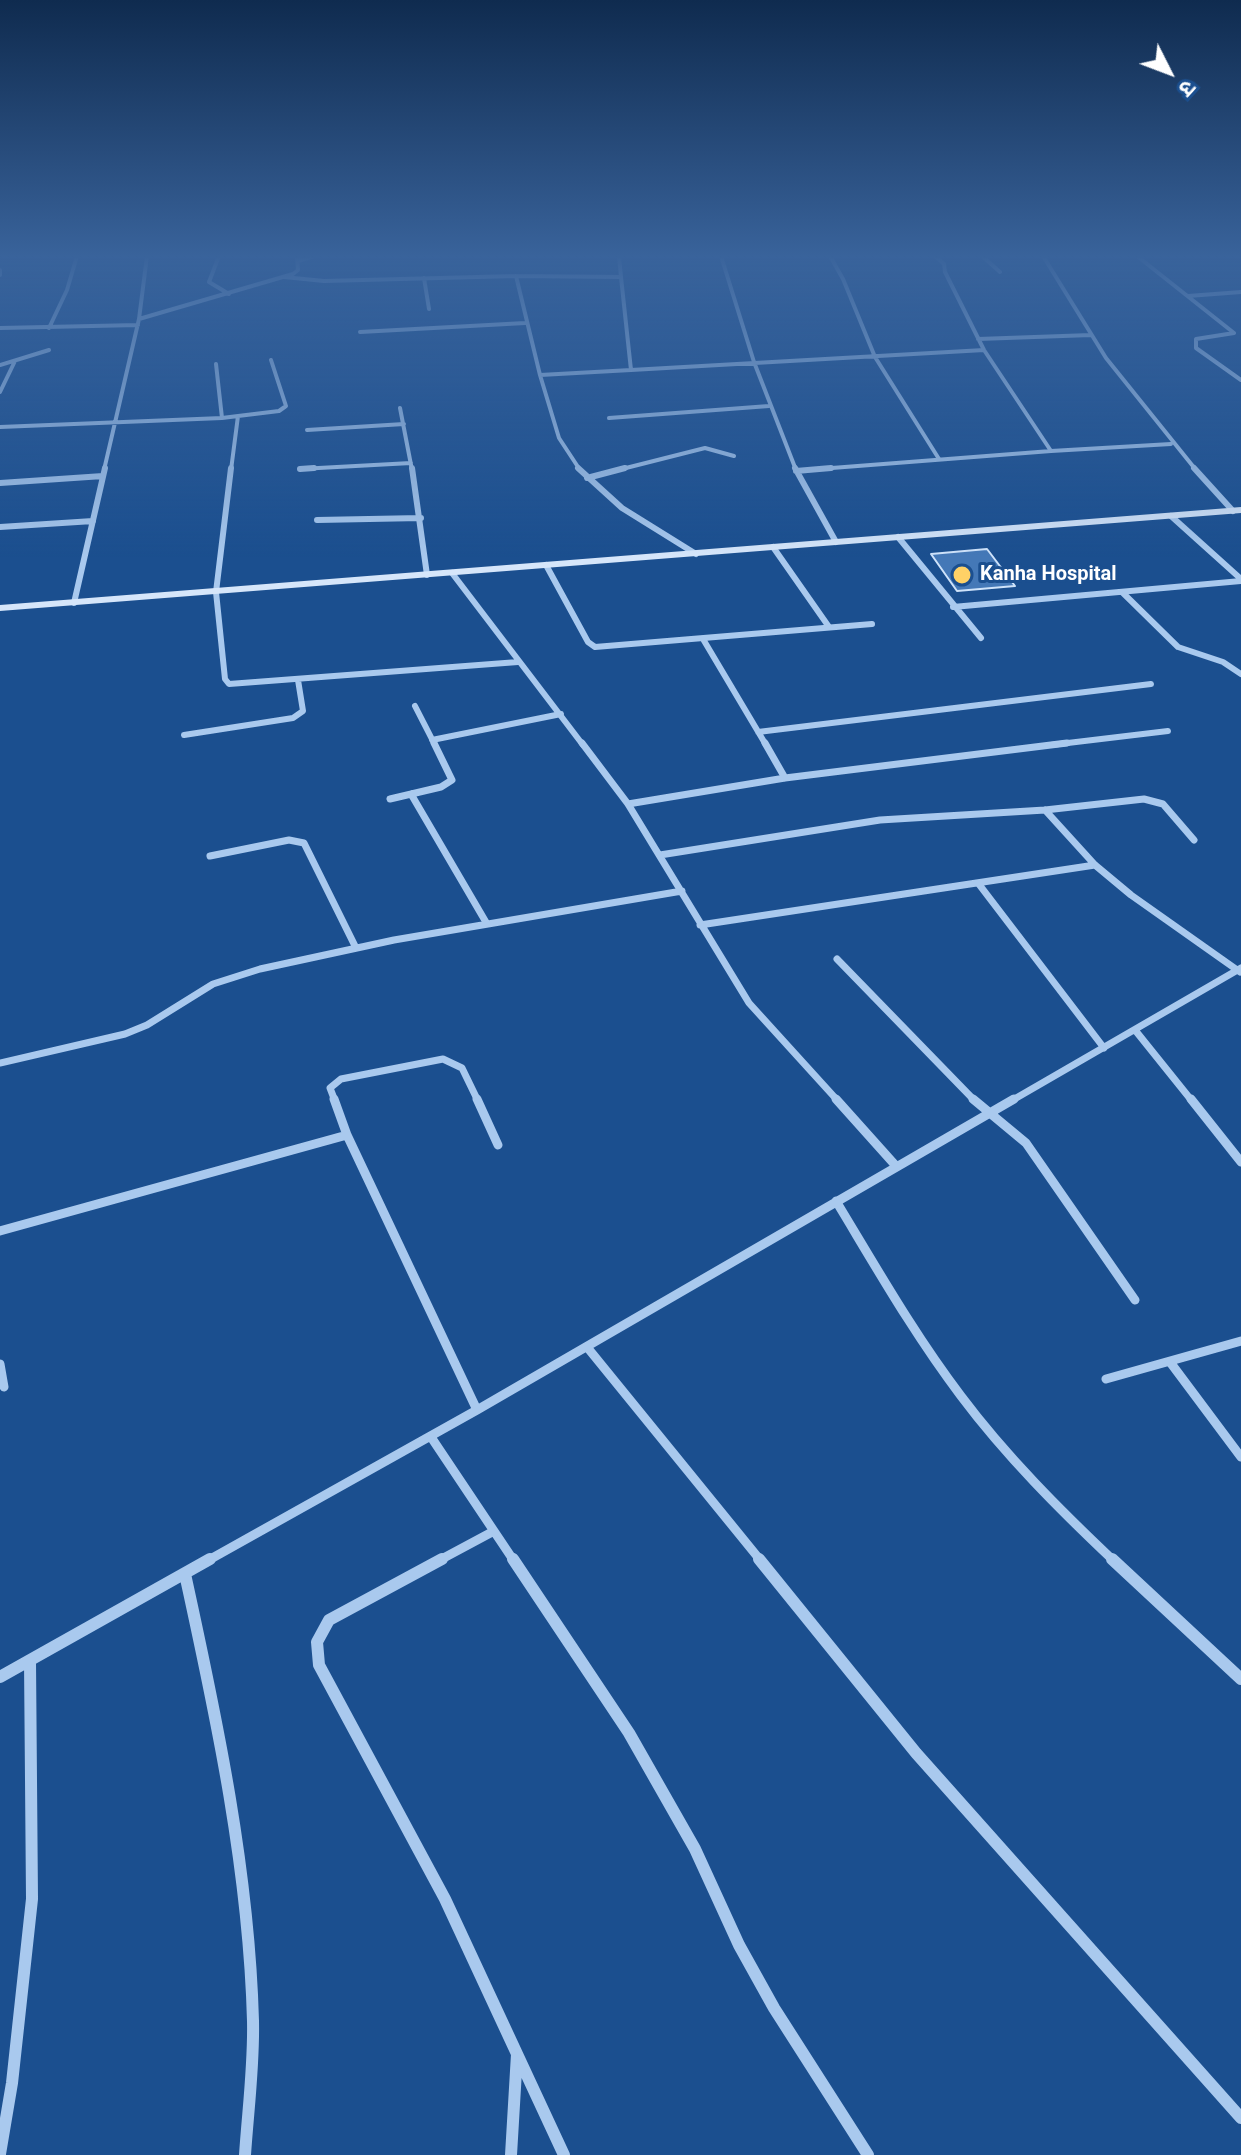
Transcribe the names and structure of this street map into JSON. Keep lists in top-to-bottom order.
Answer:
{
  "places": ["Kanha Hospital"],
  "north": "bottom right"
}
